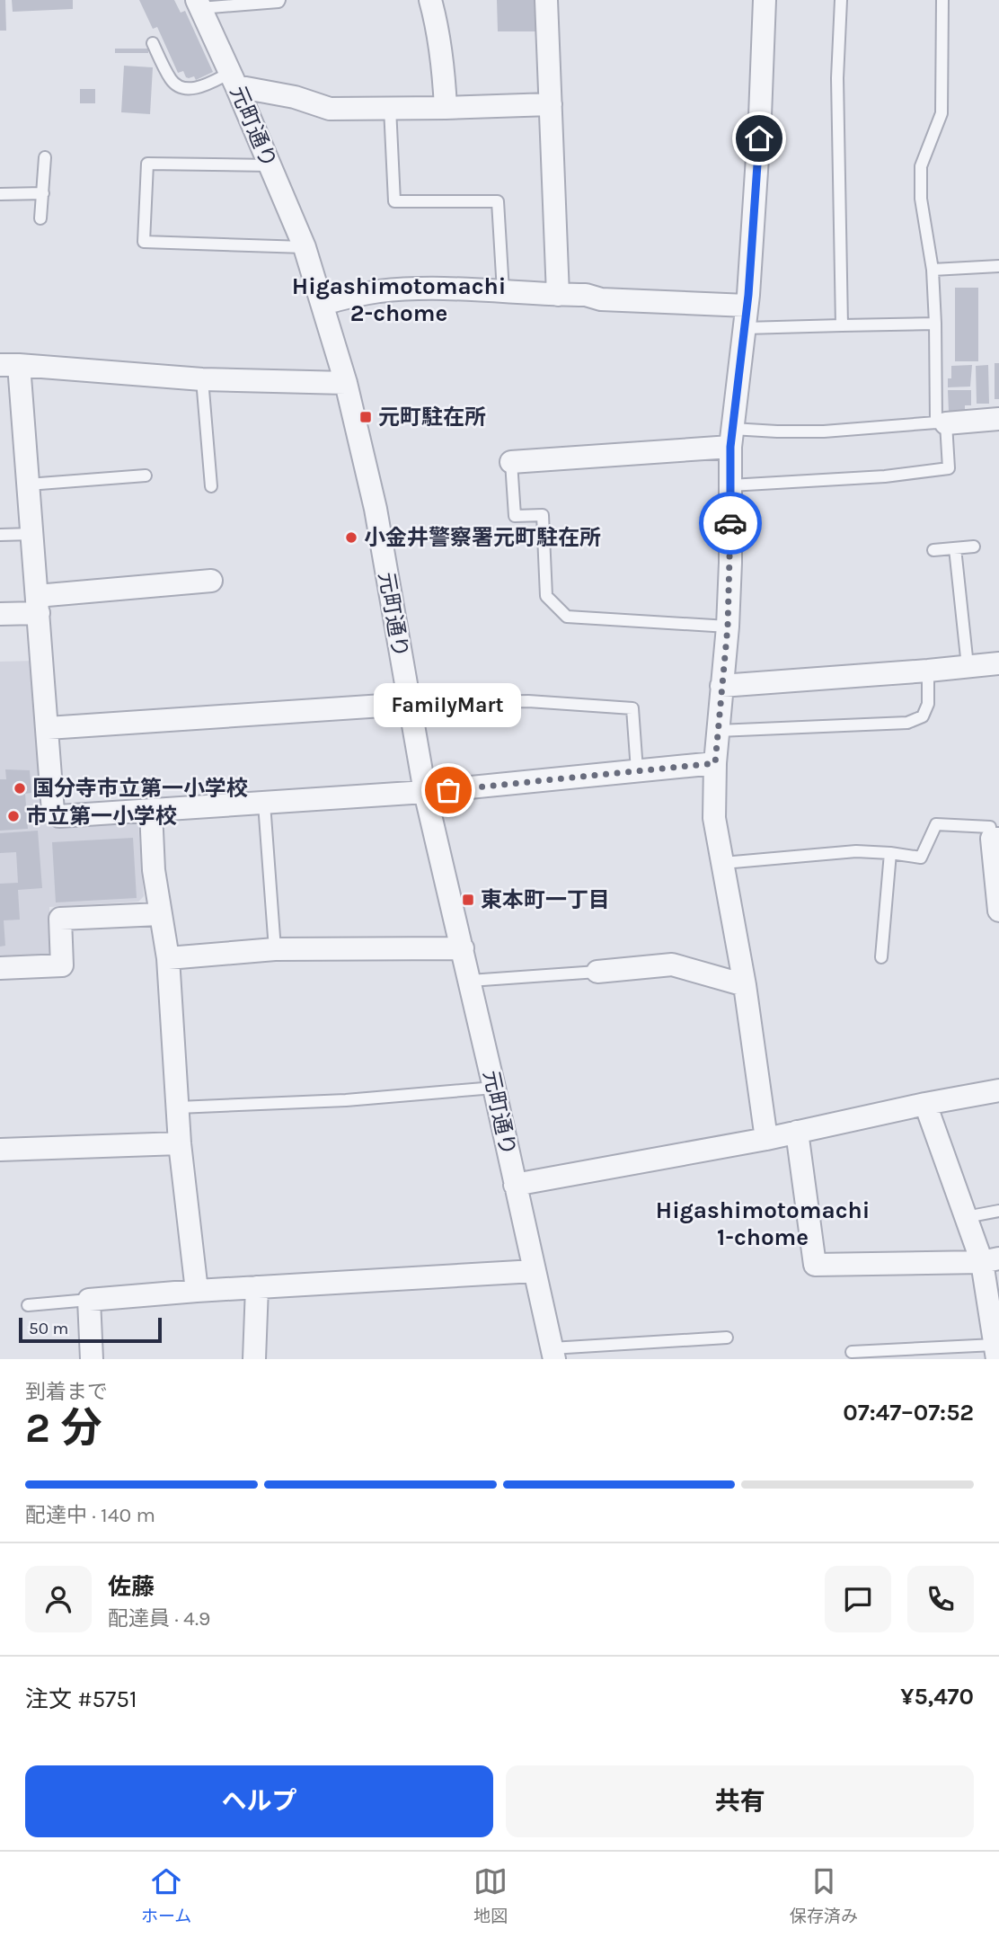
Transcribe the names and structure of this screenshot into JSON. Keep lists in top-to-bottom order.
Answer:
{
  "streets": {
    "street": ["元町通り"]
  },
  "districts": ["Higashimotomachi 2-chome", "Higashimotomachi 1-chome"],
  "places": {
    "transit": ["元町駐在所", "東本町一丁目"],
    "other": [
      "小金井警察署元町駐在所",
      "国分寺市立第一小学校",
      "FamilyMart",
      "市立第一小学校"
    ]
  },
  "scale_bar": "50 m",
  "page": {
    "bubble": "FamilyMart",
    "scale": "50 m",
    "heading": ["2 分", "到着まで", "07:47–07:52"],
    "panel": [
      "佐藤",
      "配達員 · 4.9",
      "注文 #5751",
      "¥5,470"
    ],
    "bar": "配達中 · 140 m",
    "buttons": ["ヘルプ", "共有"],
    "tabs": ["ホーム", "地図", "保存済み"]
  }
}
